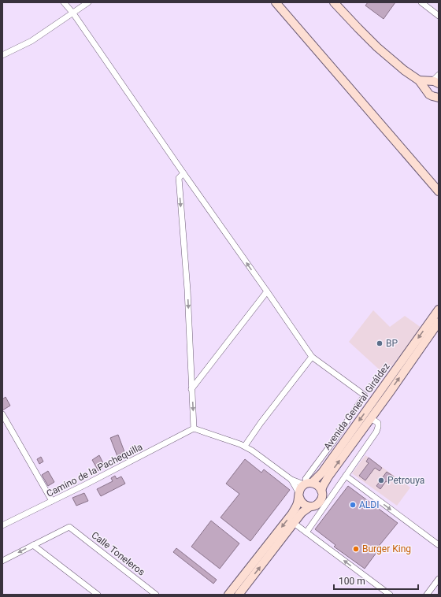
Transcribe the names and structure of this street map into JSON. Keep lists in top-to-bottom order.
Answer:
{
  "streets": {
    "main road": ["Avenida General Giráldez"],
    "street": ["Camino de la Pachequilla", "Calle Toneleros"]
  },
  "places": [
    "BP",
    "Petrouya",
    "ALDI",
    "Burger King"
  ],
  "scale_bar": "100 m"
}
